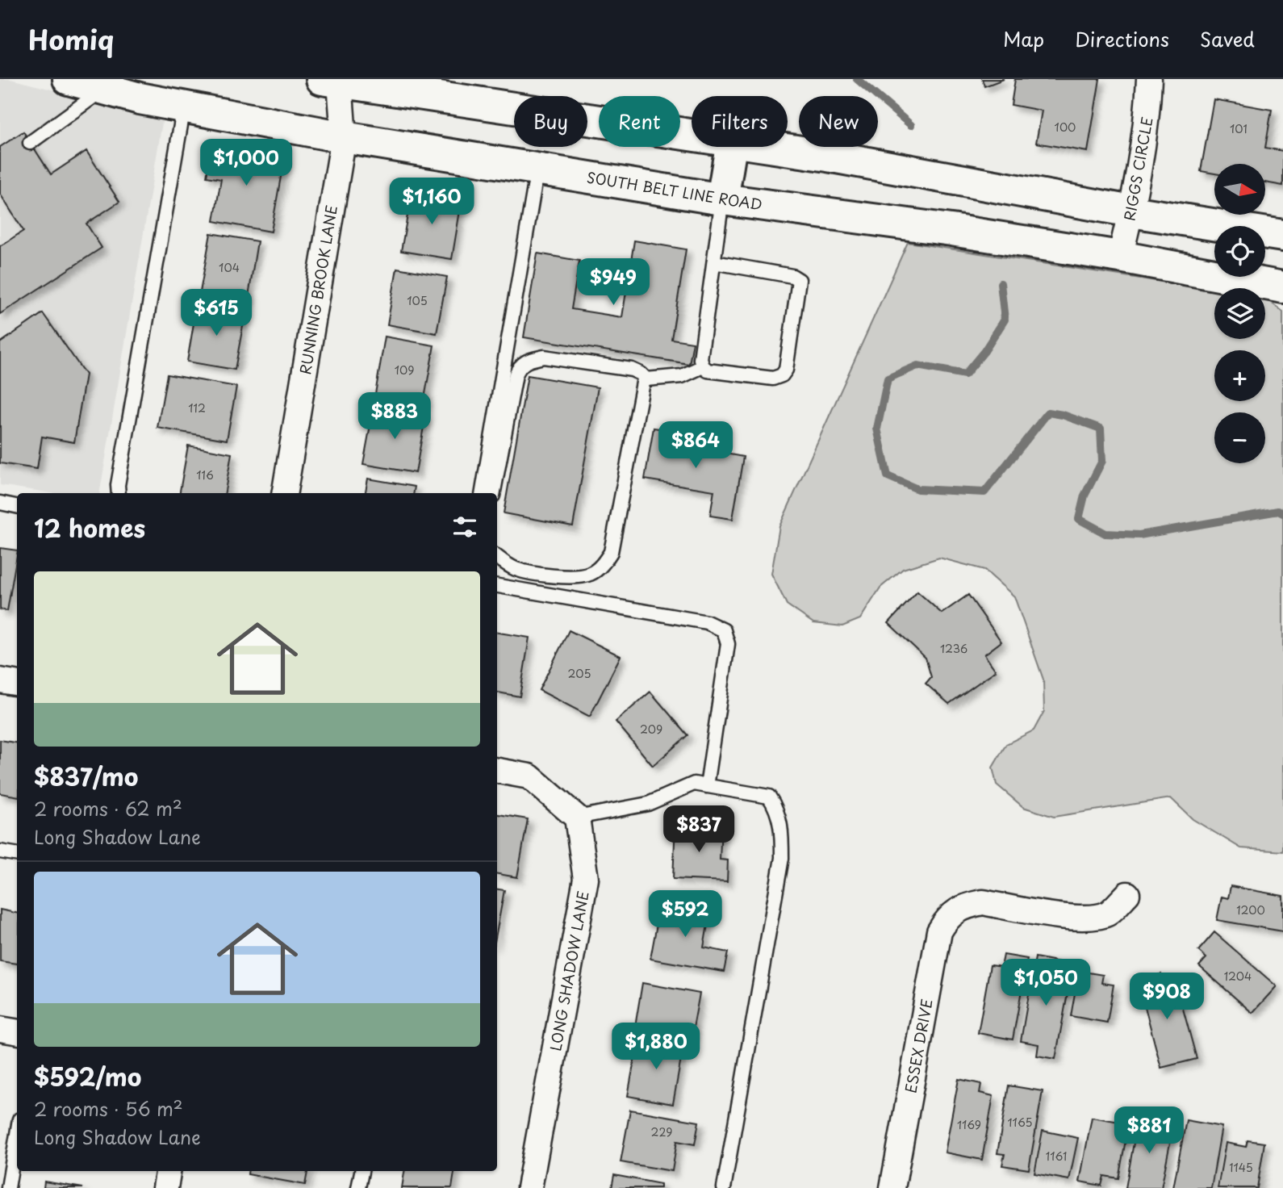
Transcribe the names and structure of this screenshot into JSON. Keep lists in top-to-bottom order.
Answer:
{
  "streets": {
    "main road": ["SOUTH BELT LINE ROAD"],
    "street": [
      "RIGGS CIRCLE",
      "RUNNING BROOK LANE",
      "LONG SHADOW LANE",
      "ESSEX DRIVE"
    ]
  },
  "crossings": [
    ["RIGGS CIRCLE", "SOUTH BELT LINE ROAD"],
    ["SOUTH BELT LINE ROAD", "RUNNING BROOK LANE"]
  ],
  "house_numbers": [
    "100",
    "101",
    "104",
    "105",
    "109",
    "112",
    "116",
    "1236",
    "205",
    "209",
    "1200",
    "1204",
    "1165",
    "1169",
    "229",
    "1161",
    "1145"
  ],
  "north": "right",
  "page": {
    "header": "Homiq",
    "nav": ["Map", "Directions", "Saved"],
    "chip": [
      "Buy",
      "Rent",
      "Filters",
      "New"
    ],
    "price": [
      "$1,000",
      "$1,160",
      "$949",
      "$615",
      "$883",
      "$864",
      "$837",
      "$592",
      "$1,050",
      "$908",
      "$1,880",
      "$881"
    ],
    "map_buttons": ["+", "−"],
    "heading": "12 homes",
    "list": [
      {
        "name": "$837/mo",
        "note": "2 rooms · 62 m² · Long Shadow Lane"
      },
      {
        "name": "$592/mo",
        "note": "2 rooms · 56 m² · Long Shadow Lane"
      }
    ]
  }
}
